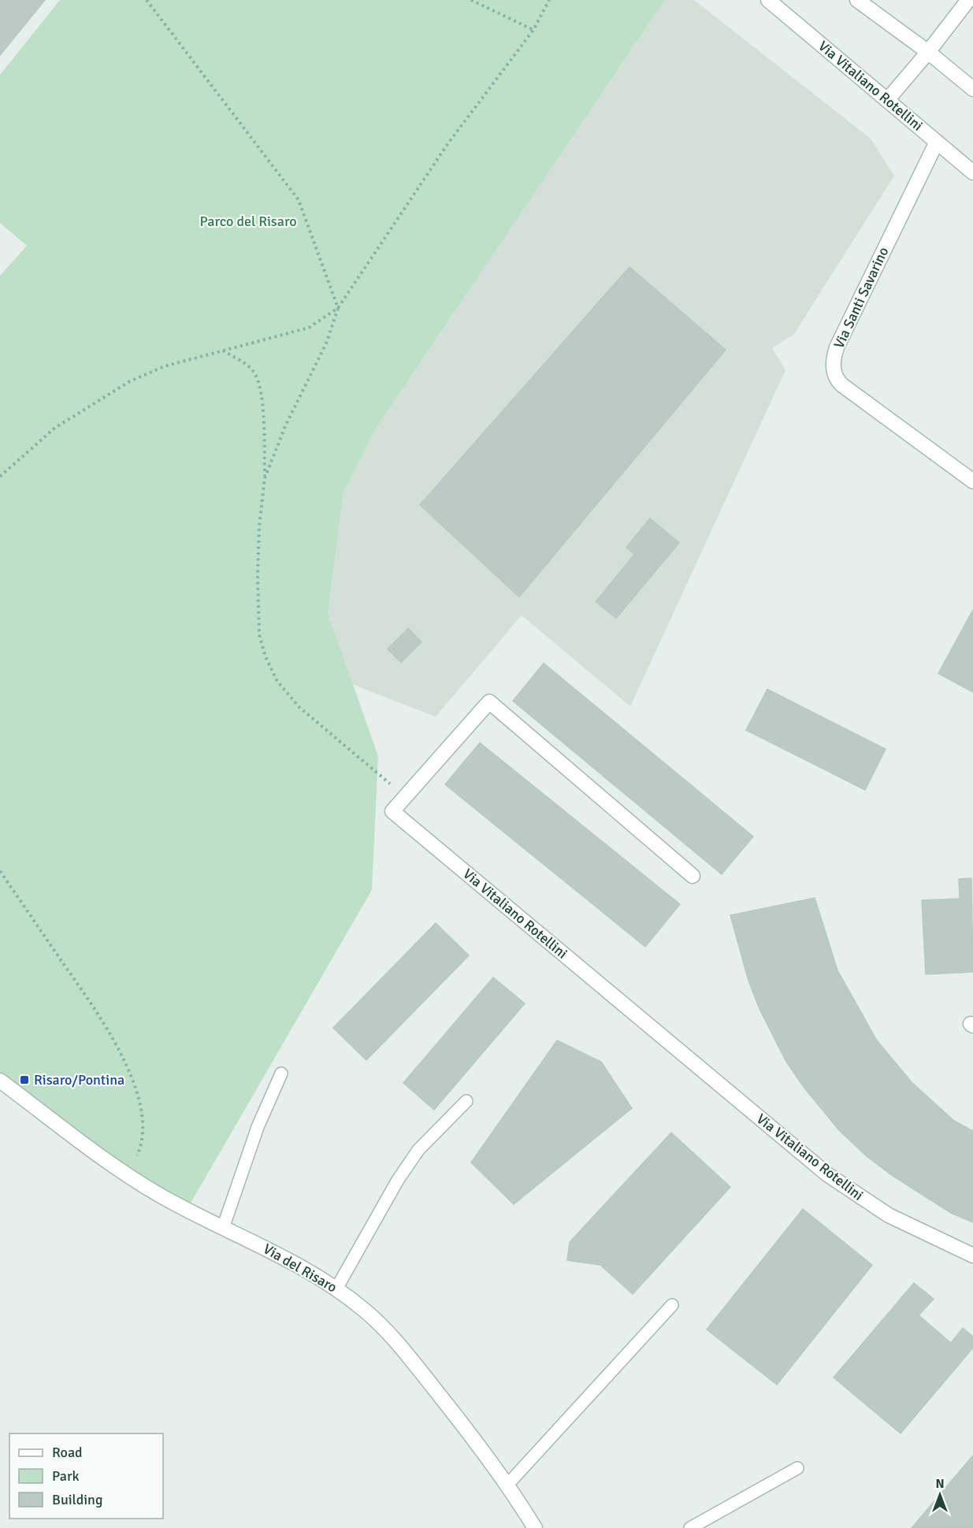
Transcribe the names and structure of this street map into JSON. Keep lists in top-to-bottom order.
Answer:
{
  "streets": {
    "street": ["Via Vitaliano Rotellini", "Via Santi Savarino", "Via del Risaro"]
  },
  "crossings": [
    ["Via Vitaliano Rotellini", "Via Santi Savarino"]
  ],
  "parks": ["Parco del Risaro"],
  "places": {
    "transit": ["Risaro/Pontina"]
  },
  "legend": ["Road", "Park", "Building"],
  "north": "top"
}
